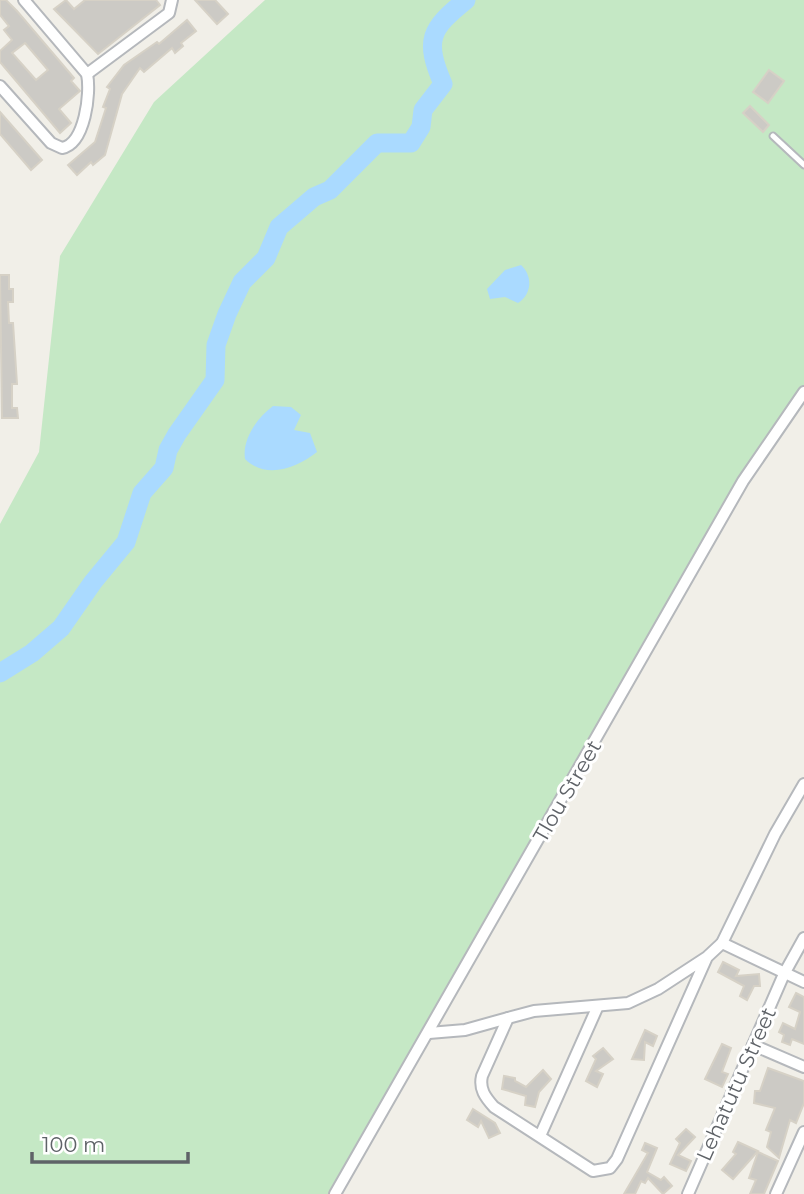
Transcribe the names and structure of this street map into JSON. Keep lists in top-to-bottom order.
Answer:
{
  "streets": {
    "street": ["Tlou Street", "Lehatutu Street"]
  },
  "scale_bar": "100 m"
}
